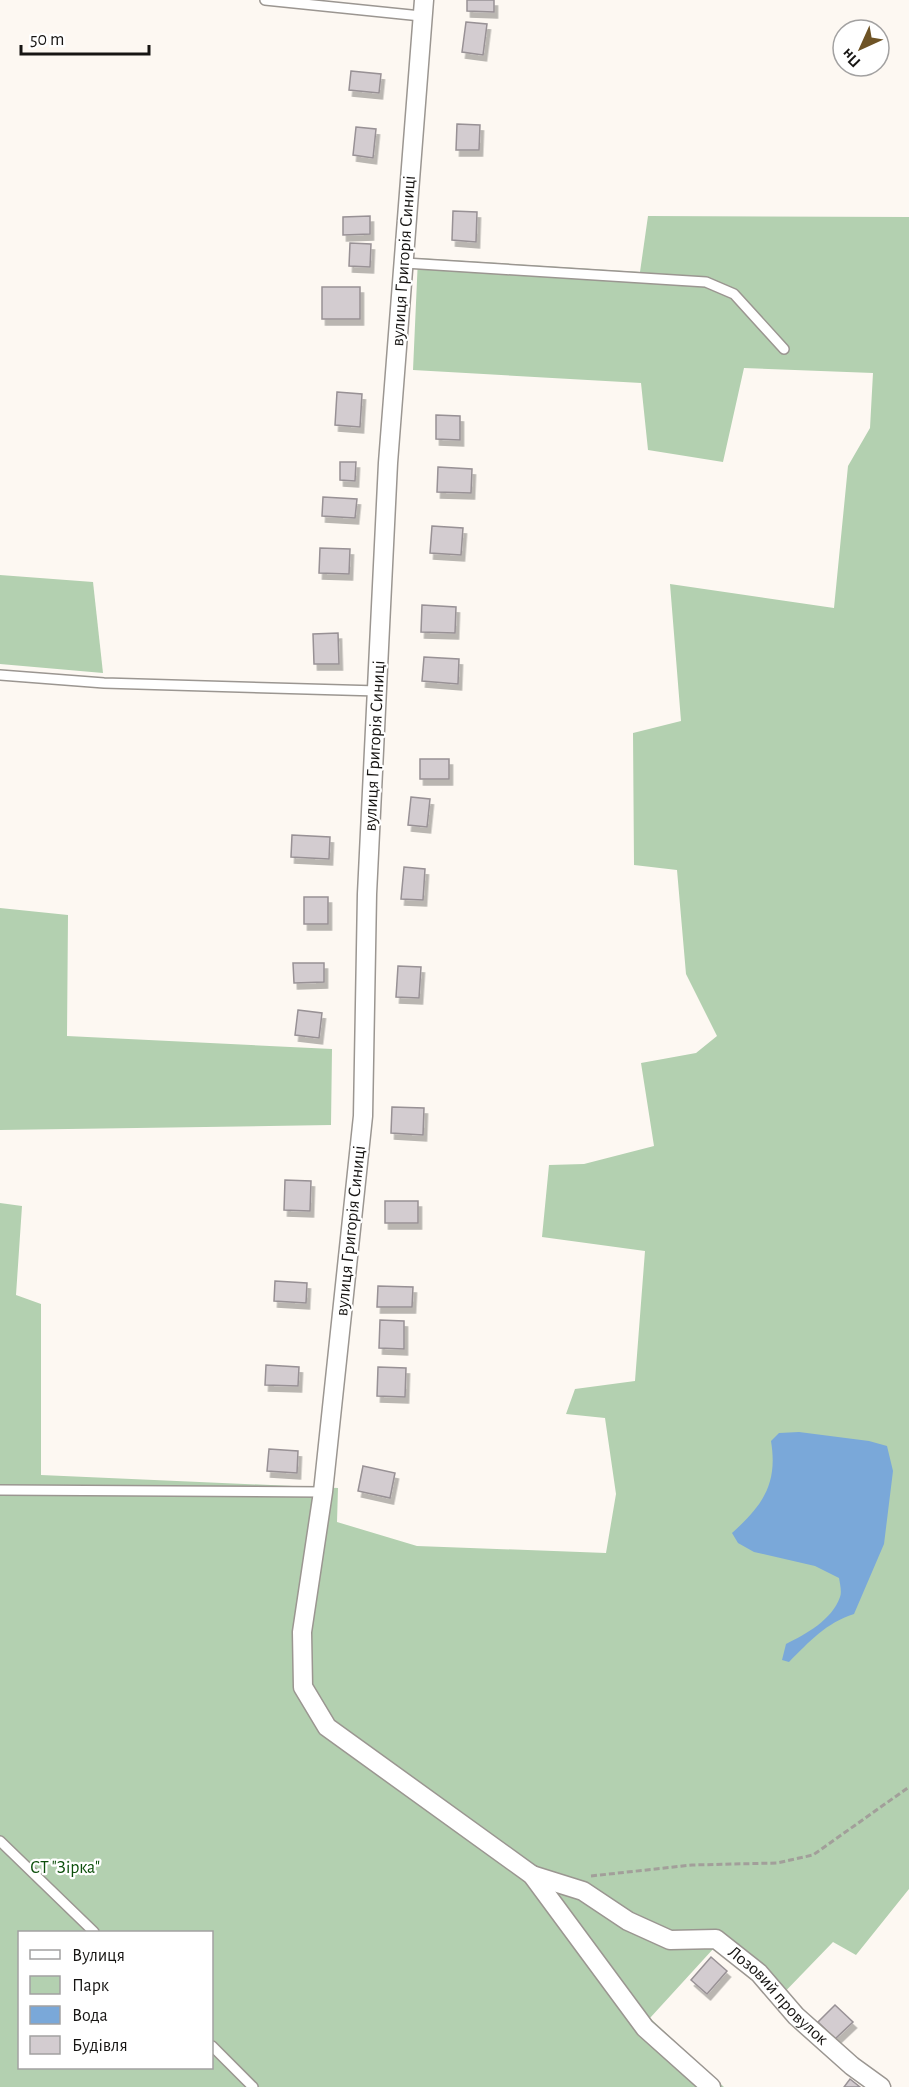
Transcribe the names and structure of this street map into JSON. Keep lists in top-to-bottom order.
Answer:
{
  "streets": {
    "street": ["вулиця Григорія Синиці", "Лозовий провулок"]
  },
  "crossings": [
    ["вулиця Григорія Синиці", "Лозовий провулок"]
  ],
  "parks": ["СТ \"Зірка\""],
  "legend": [
    "Вулиця",
    "Парк",
    "Вода",
    "Будівля"
  ],
  "scale_bar": "50 m",
  "north": "bottom left"
}
